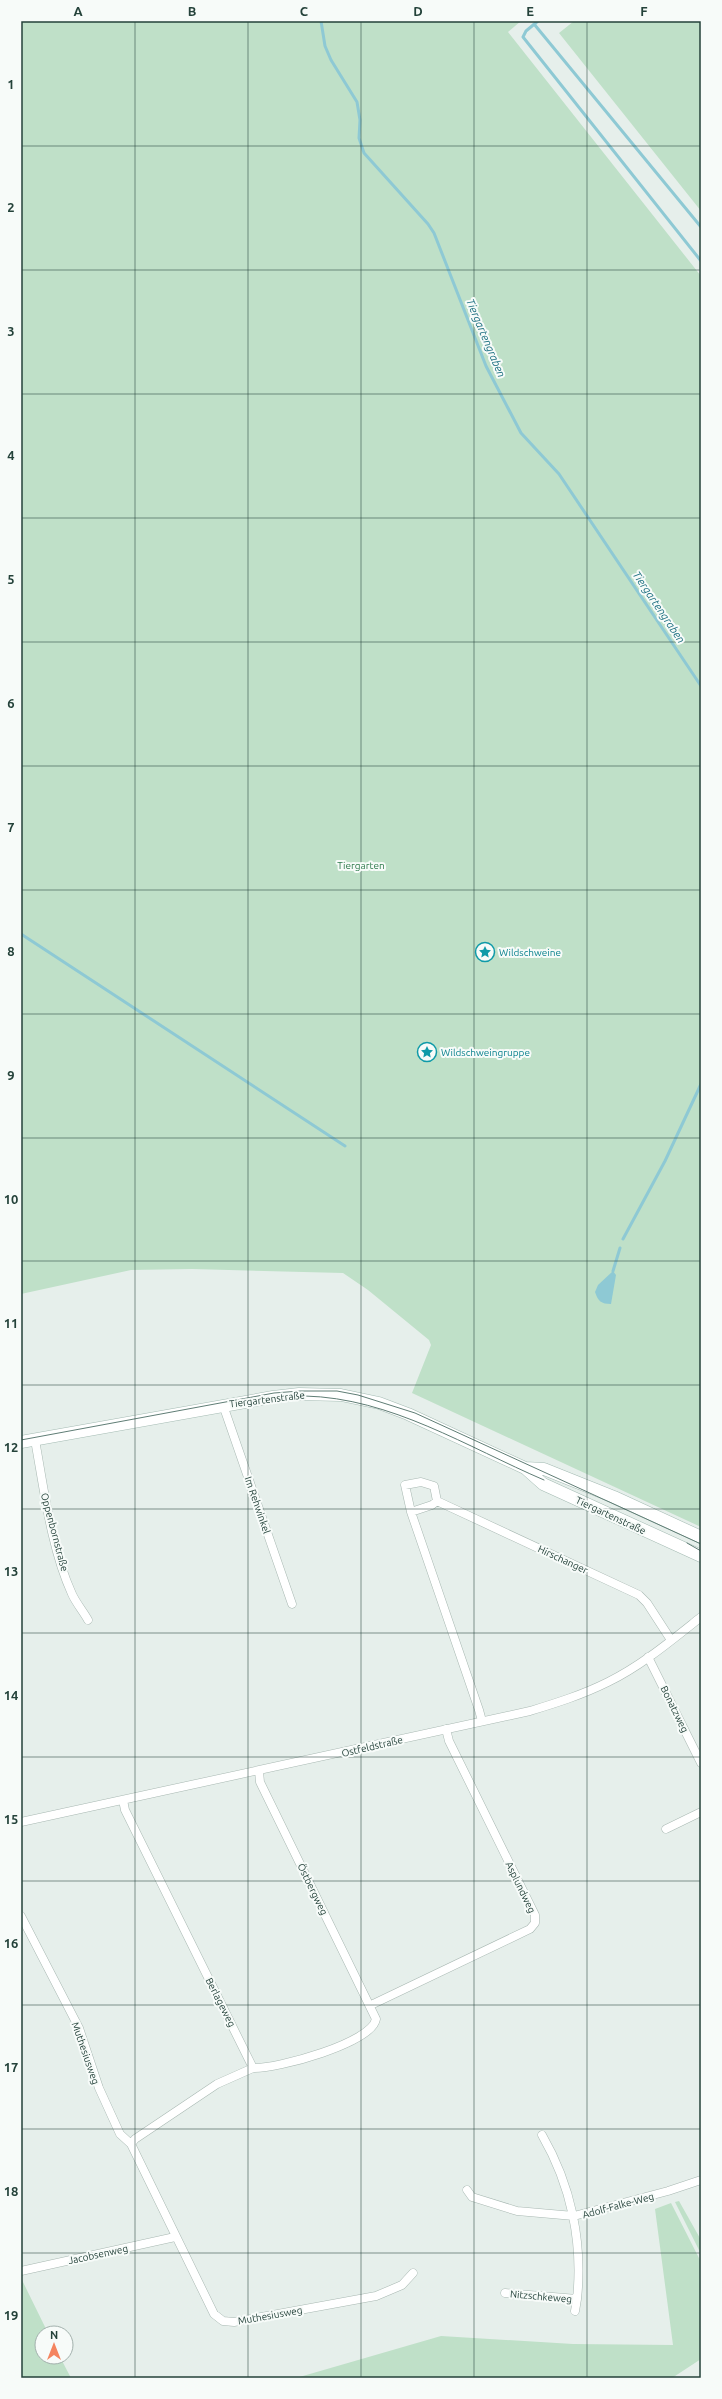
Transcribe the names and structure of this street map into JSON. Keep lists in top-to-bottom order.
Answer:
{
  "streets": {
    "main road": ["Tiergartenstraße"],
    "street": [
      "Im Rehwinkel",
      "Oppenbornstraße",
      "Hirschanger",
      "Bonatzweg",
      "Ostfeldstraße",
      "Asplundweg",
      "Östbergweg",
      "Berlageweg",
      "Muthesiusweg",
      "Adolf-Falke-Weg",
      "Jacobsenweg",
      "Nitzschkeweg"
    ]
  },
  "crossings": [
    ["Tiergartenstraße", "Im Rehwinkel"],
    ["Tiergartenstraße", "Oppenbornstraße"],
    ["Hirschanger", "Ostfeldstraße"],
    ["Bonatzweg", "Ostfeldstraße"],
    ["Ostfeldstraße", "Asplundweg"],
    ["Ostfeldstraße", "Östbergweg"],
    ["Ostfeldstraße", "Berlageweg"],
    ["Asplundweg", "Östbergweg"],
    ["Muthesiusweg", "Jacobsenweg"],
    ["Adolf-Falke-Weg", "Nitzschkeweg"]
  ],
  "water": ["Tiergartengraben"],
  "parks": ["Tiergarten"],
  "places": {
    "place": ["Wildschweine", "Wildschweingruppe"]
  },
  "north": "top",
  "grid": {
    "columns": [
      "A",
      "B",
      "C",
      "D",
      "E",
      "F"
    ],
    "rows": [
      "1",
      "2",
      "3",
      "4",
      "5",
      "6",
      "7",
      "8",
      "9",
      "10",
      "11",
      "12",
      "13",
      "14",
      "15",
      "16",
      "17",
      "18",
      "19"
    ]
  }
}
